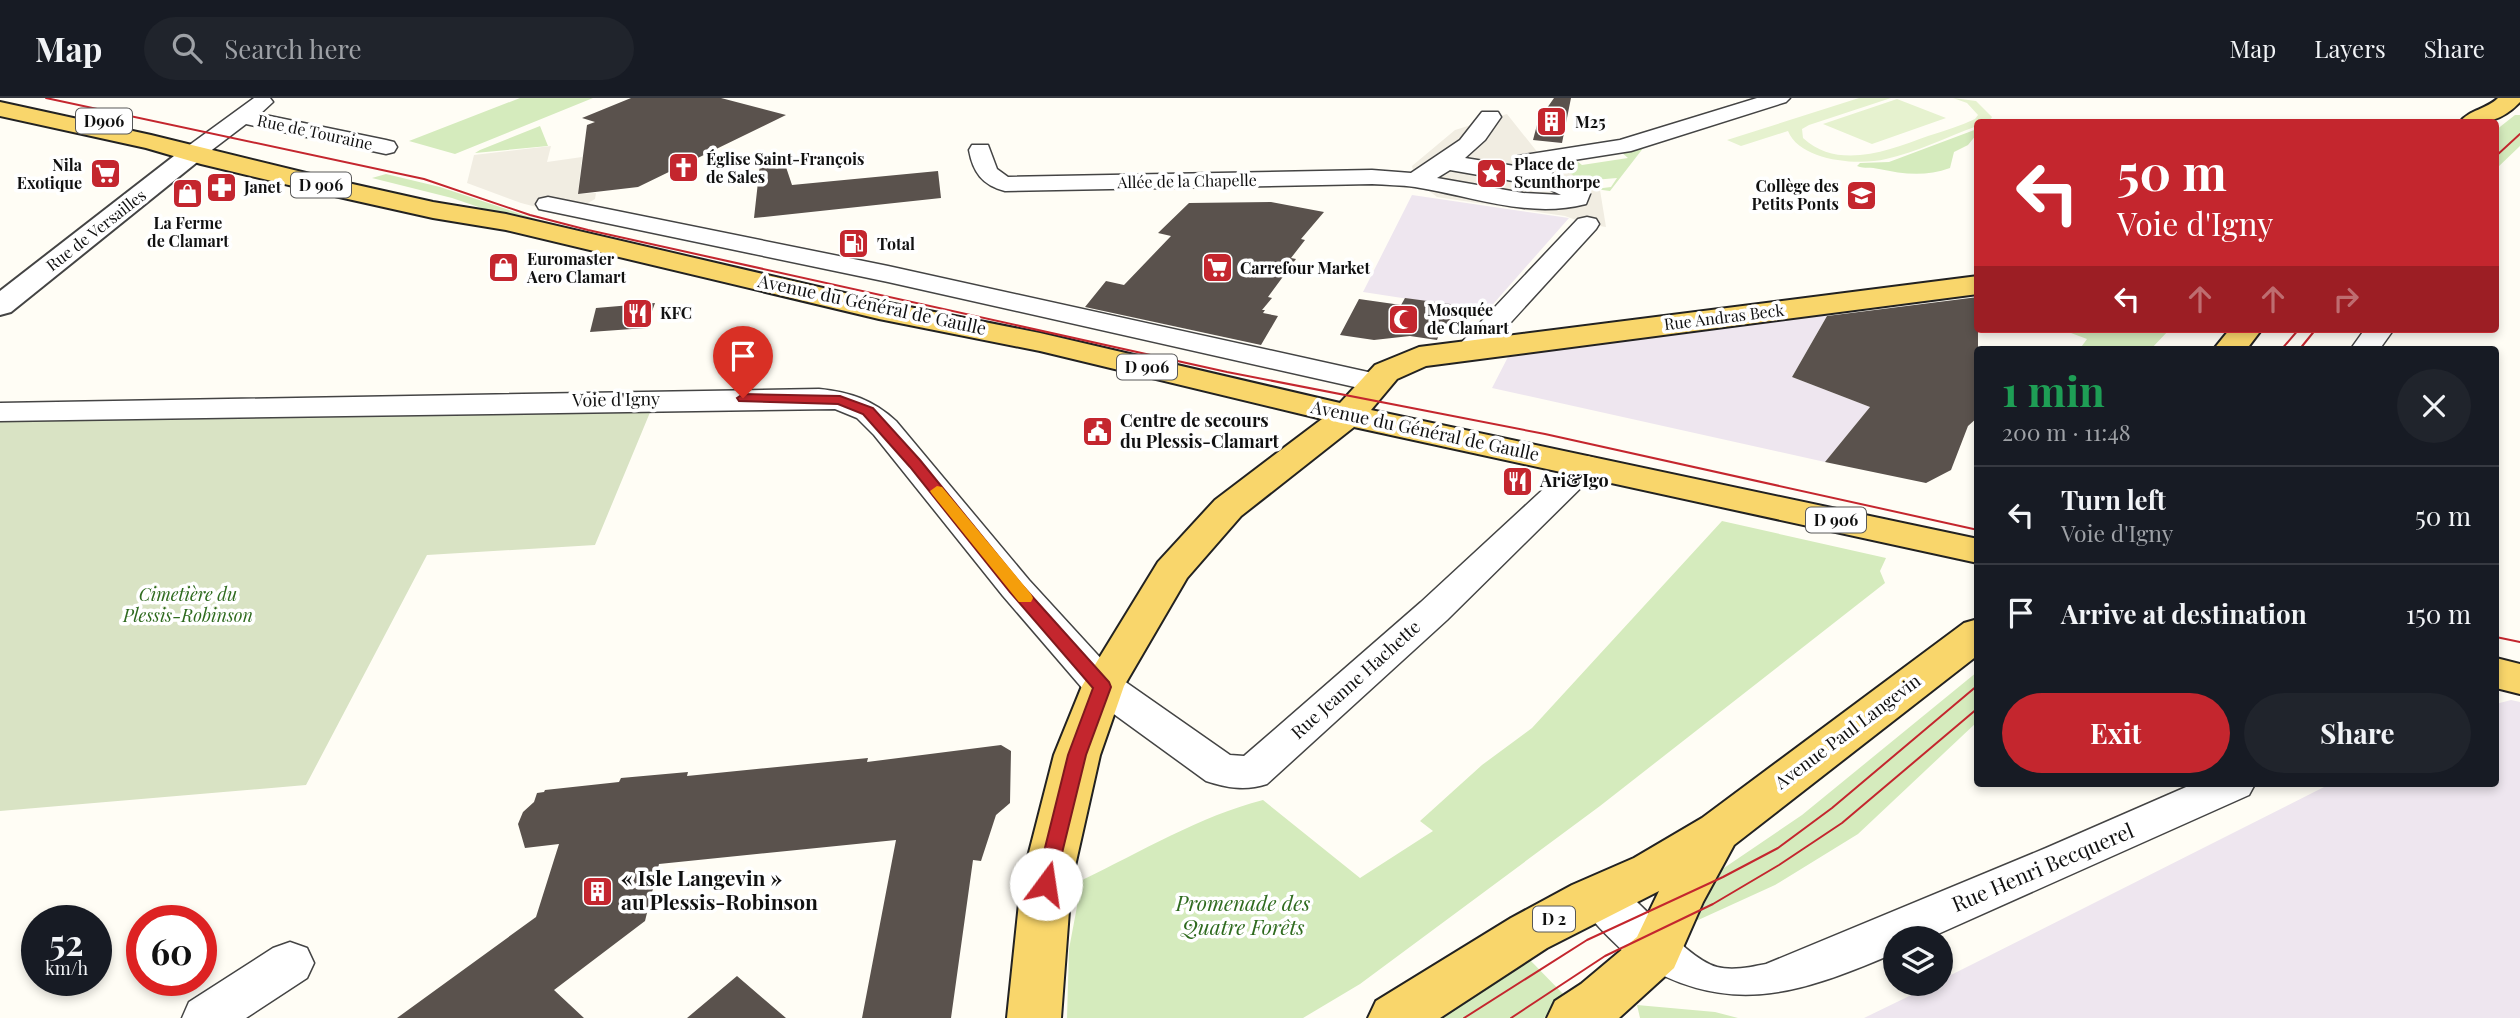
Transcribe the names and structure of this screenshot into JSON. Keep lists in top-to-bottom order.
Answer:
{
  "streets": {
    "main road": [
      "D906",
      "D 906",
      "Avenue du Général de Gaulle",
      "Rue Andras Beck",
      "Avenue Paul Langevin",
      "D 2"
    ],
    "street": [
      "Rue de Touraine",
      "Allée de la Chapelle",
      "Rue de Versailles",
      "Voie d'Igny",
      "Rue Jeanne Hachette",
      "Rue Henri Becquerel"
    ]
  },
  "crossings": [
    ["Rue de Versailles", "Avenue du Général de Gaulle"],
    ["Avenue du Général de Gaulle", "Rue Andras Beck"],
    ["Avenue du Général de Gaulle", "Rue Jeanne Hachette"],
    ["Rue Andras Beck", "Voie d'Igny"],
    ["Rue Andras Beck", "Rue Jeanne Hachette"],
    ["Voie d'Igny", "Rue Jeanne Hachette"],
    ["Avenue Paul Langevin", "Rue Henri Becquerel"]
  ],
  "parks": ["Cimetière du Plessis-Robinson", "Promenade des Quatre Forêts"],
  "places": {
    "building": ["M25", "« Isle Langevin » au Plessis-Robinson"],
    "church": ["Église Saint-François de Sales"],
    "place": ["Place de Scunthorpe"],
    "supermarket": ["Nila Exotique", "Carrefour Market"],
    "pharmacy": ["Janet"],
    "shop": ["La Ferme de Clamart", "Euromaster Aero Clamart"],
    "school or university": ["Collège des Petits Ponts"],
    "fuel station": ["Total"],
    "restaurant": ["KFC", "Ari&Igo"],
    "mosque": ["Mosquée de Clamart"],
    "public building": ["Centre de secours du Plessis-Clamart"]
  },
  "page": {
    "header": "Map",
    "search": "Search here",
    "nav": ["Map", "Layers", "Share"],
    "turn": ["50 m", "Voie d'Igny"],
    "heading": ["1 min", "200 m · 11:48"],
    "list": [
      {
        "name": "Turn left",
        "note": "Voie d'Igny",
        "value": "50 m"
      },
      {
        "name": "Arrive at destination",
        "value": "150 m"
      }
    ],
    "buttons": ["Exit", "Share"],
    "speed": "52 km/h",
    "limit": "60"
  }
}
